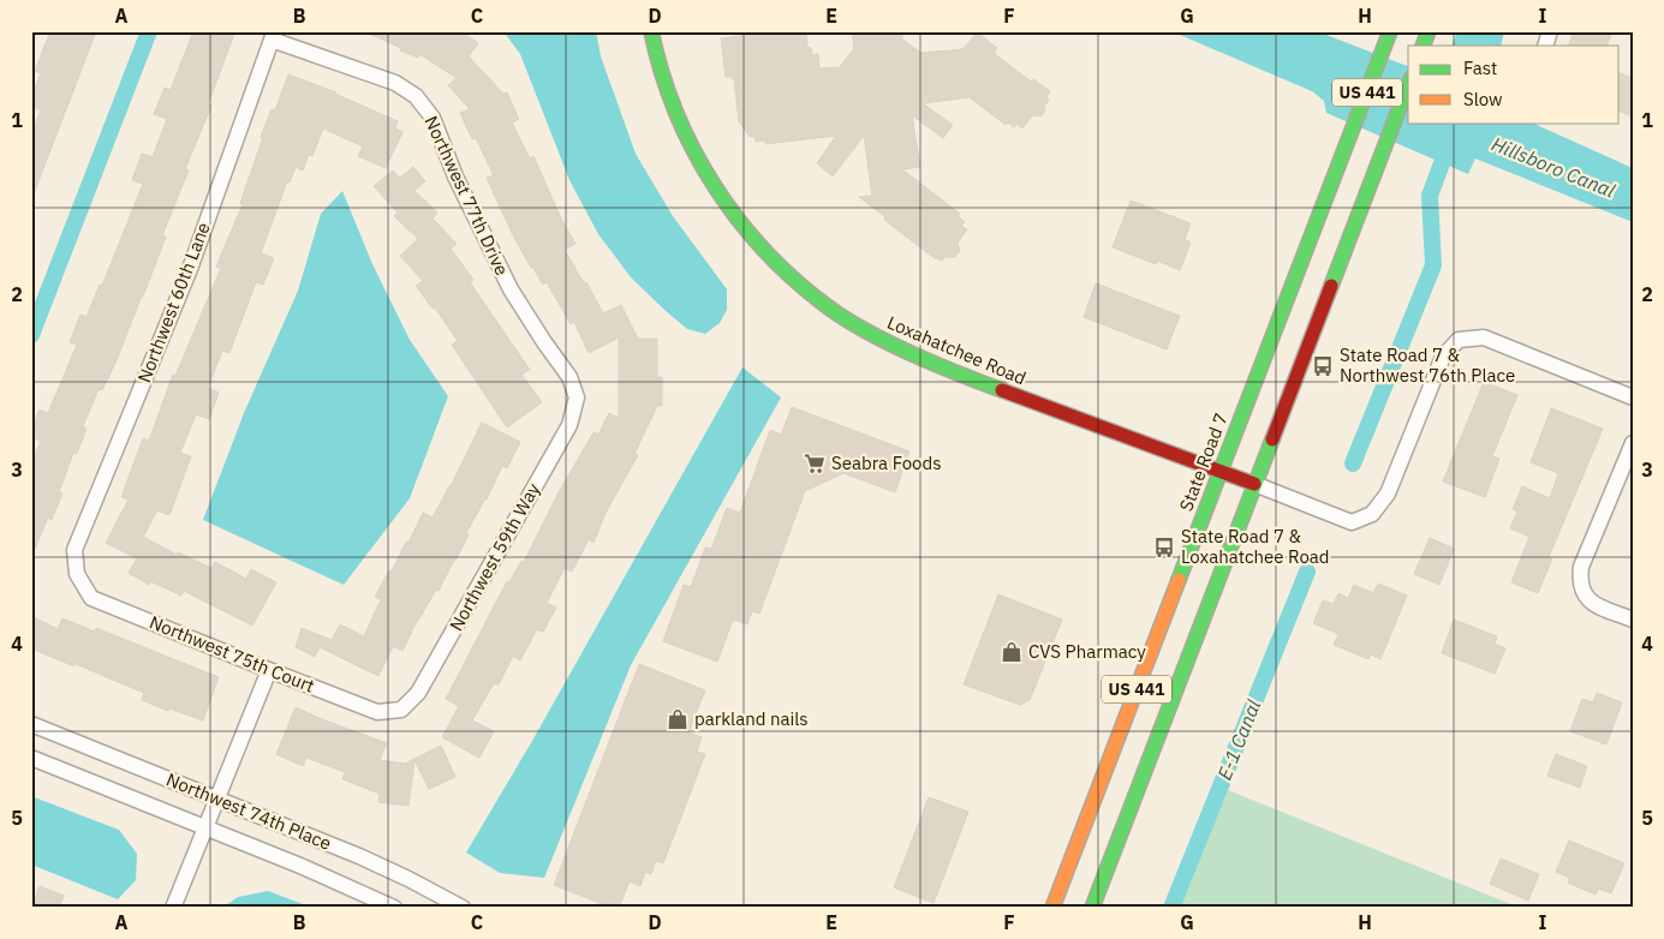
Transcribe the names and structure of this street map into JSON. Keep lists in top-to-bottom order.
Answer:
{
  "streets": {
    "main road": ["US 441", "Loxahatchee Road", "State Road 7"],
    "street": [
      "Northwest 77th Drive",
      "Northwest 60th Lane",
      "Northwest 59th Way",
      "Northwest 75th Court",
      "Northwest 74th Place"
    ]
  },
  "crossings": [
    ["US 441", "Loxahatchee Road"],
    ["Northwest 77th Drive", "Northwest 60th Lane"],
    ["Northwest 77th Drive", "Northwest 59th Way"],
    ["Northwest 60th Lane", "Northwest 75th Court"],
    ["Loxahatchee Road", "State Road 7"],
    ["Northwest 59th Way", "Northwest 75th Court"]
  ],
  "water": ["Hillsboro Canal", "E-1 Canal"],
  "places": {
    "bus stop": ["State Road 7 & Northwest 76th Place", "State Road 7 & Loxahatchee Road"],
    "supermarket": ["Seabra Foods"],
    "shop": ["CVS Pharmacy", "parkland nails"]
  },
  "legend": ["Fast", "Slow"],
  "grid": {
    "columns": [
      "A",
      "B",
      "C",
      "D",
      "E",
      "F",
      "G",
      "H",
      "I"
    ],
    "rows": [
      "1",
      "2",
      "3",
      "4",
      "5"
    ]
  }
}
